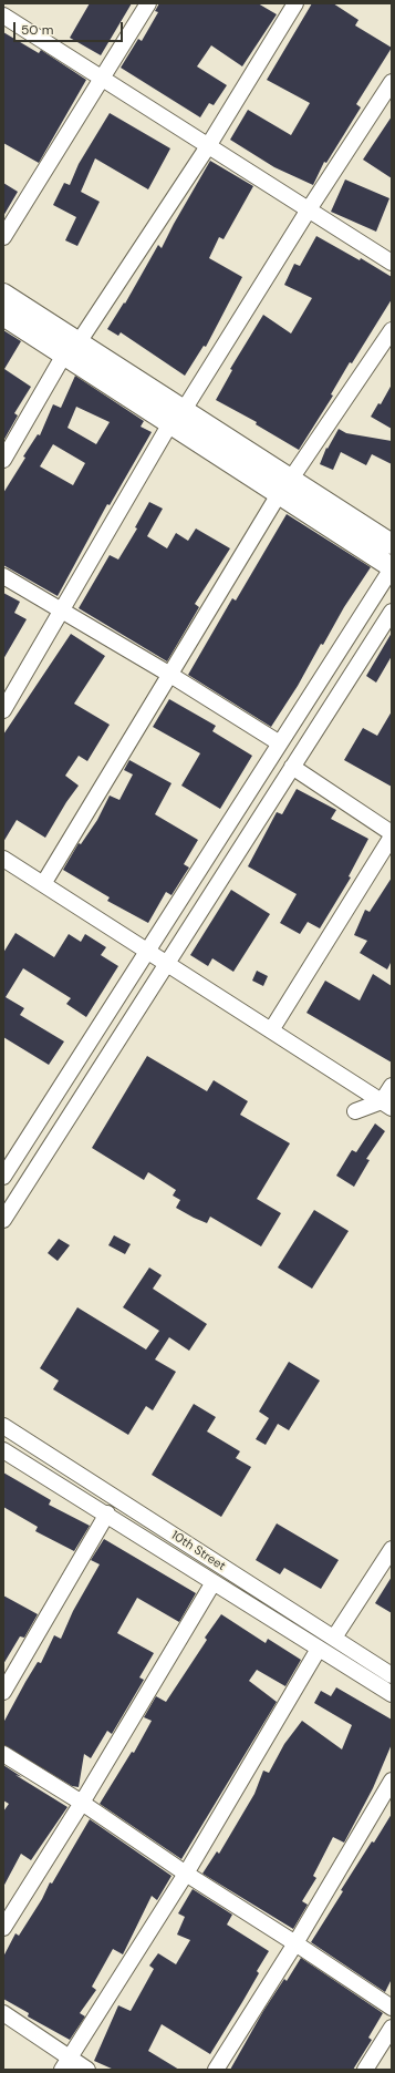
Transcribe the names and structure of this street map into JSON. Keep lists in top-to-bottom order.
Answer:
{
  "streets": {
    "street": ["10th Street"]
  },
  "scale_bar": "50 m"
}
